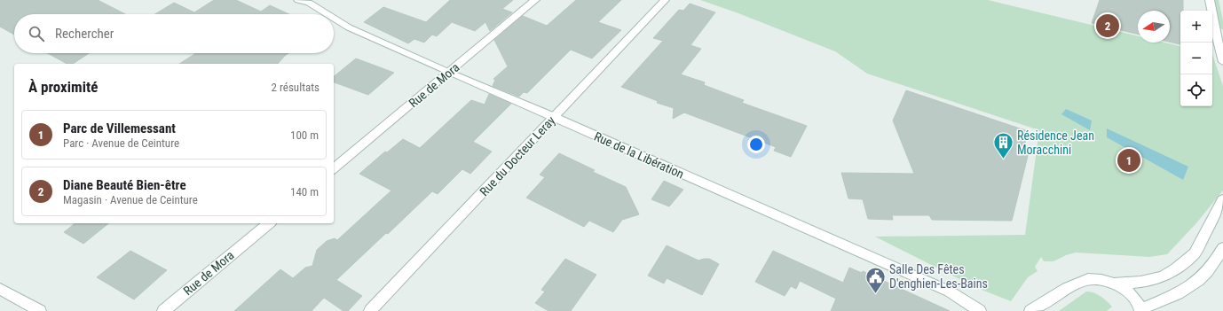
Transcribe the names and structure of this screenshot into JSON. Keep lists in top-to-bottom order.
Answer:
{
  "streets": {
    "main road": ["Rue de Mora", "Rue de la Libération", "Rue du Docteur Leray"]
  },
  "crossings": [
    ["Rue de Mora", "Rue de la Libération"],
    ["Rue de la Libération", "Rue du Docteur Leray"]
  ],
  "places": {
    "building": ["Résidence Jean Moracchini"],
    "public building": ["Salle Des Fêtes D'enghien-Les-Bains"]
  },
  "north": "left",
  "page": {
    "map_buttons": ["+", "−"],
    "pins": ["2", "1"],
    "search": "Rechercher",
    "heading": ["À proximité", "2 résultats"],
    "list": [
      {
        "mark": "1",
        "name": "Parc de Villemessant",
        "note": "Parc · Avenue de Ceinture",
        "value": "100 m"
      },
      {
        "mark": "2",
        "name": "Diane Beauté Bien-être",
        "note": "Magasin · Avenue de Ceinture",
        "value": "140 m"
      }
    ]
  }
}
